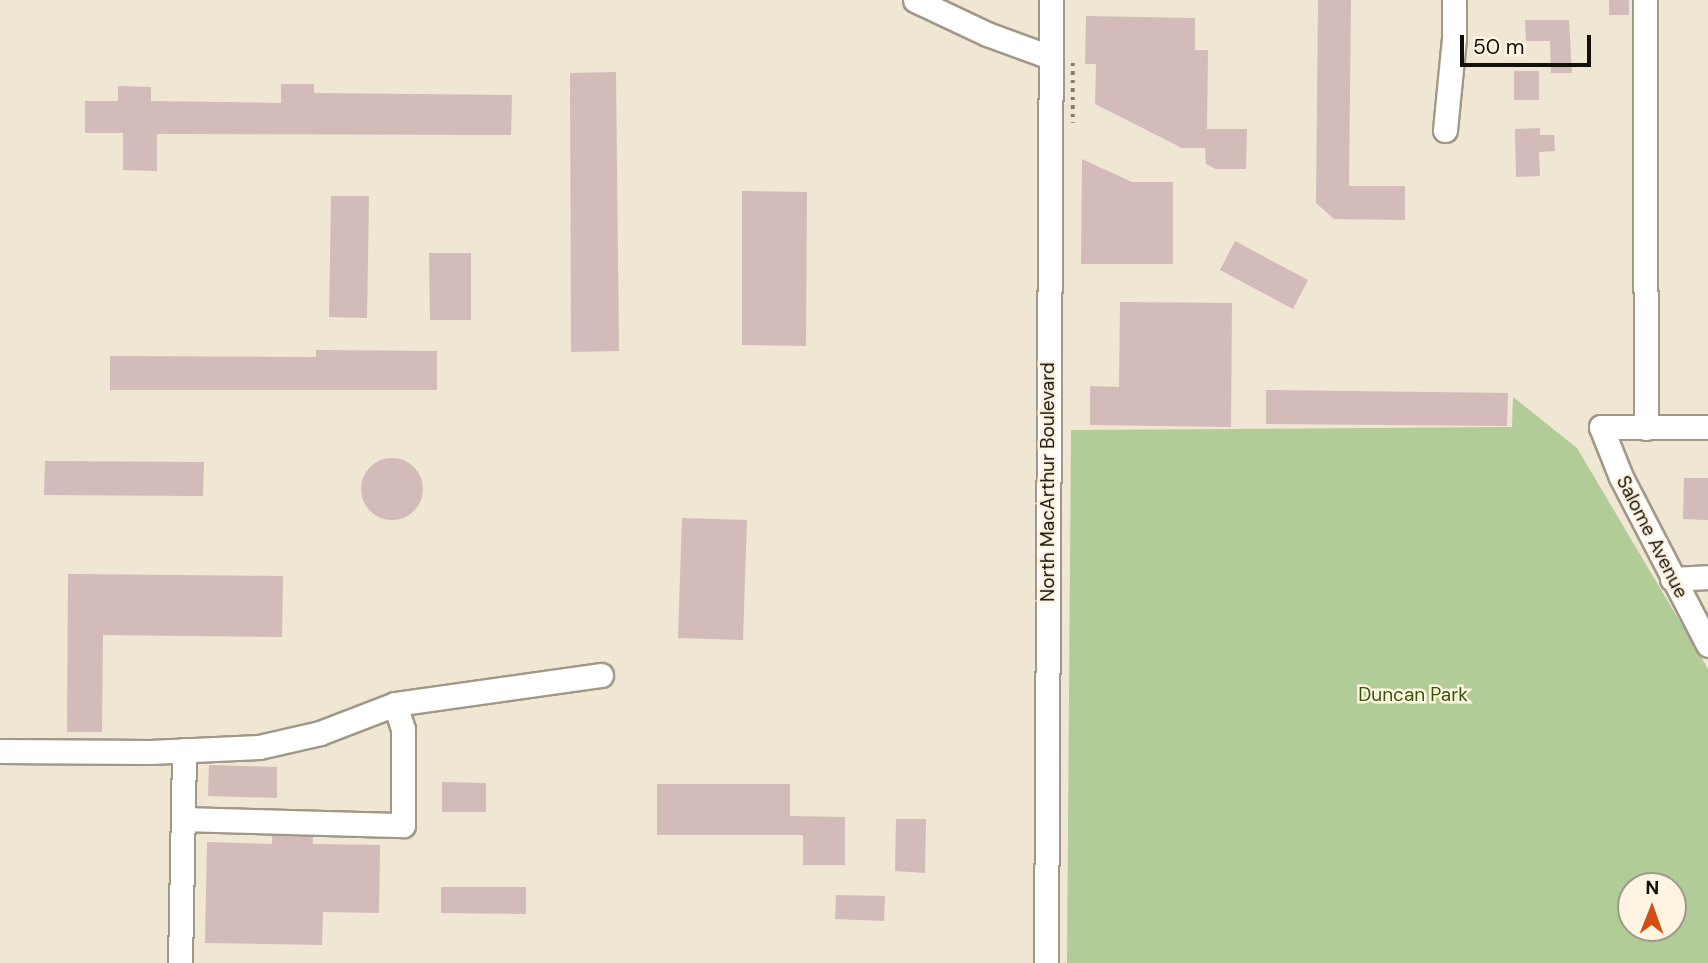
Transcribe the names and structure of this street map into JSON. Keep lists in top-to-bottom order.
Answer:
{
  "streets": {
    "street": ["North MacArthur Boulevard", "Salome Avenue"]
  },
  "parks": ["Duncan Park"],
  "scale_bar": "50 m",
  "north": "top"
}
